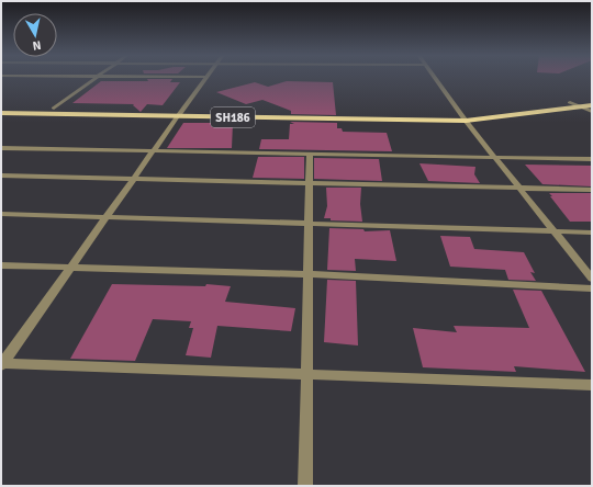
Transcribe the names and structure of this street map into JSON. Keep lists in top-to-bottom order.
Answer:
{
  "streets": {
    "main road": ["SH186"]
  },
  "north": "bottom"
}
